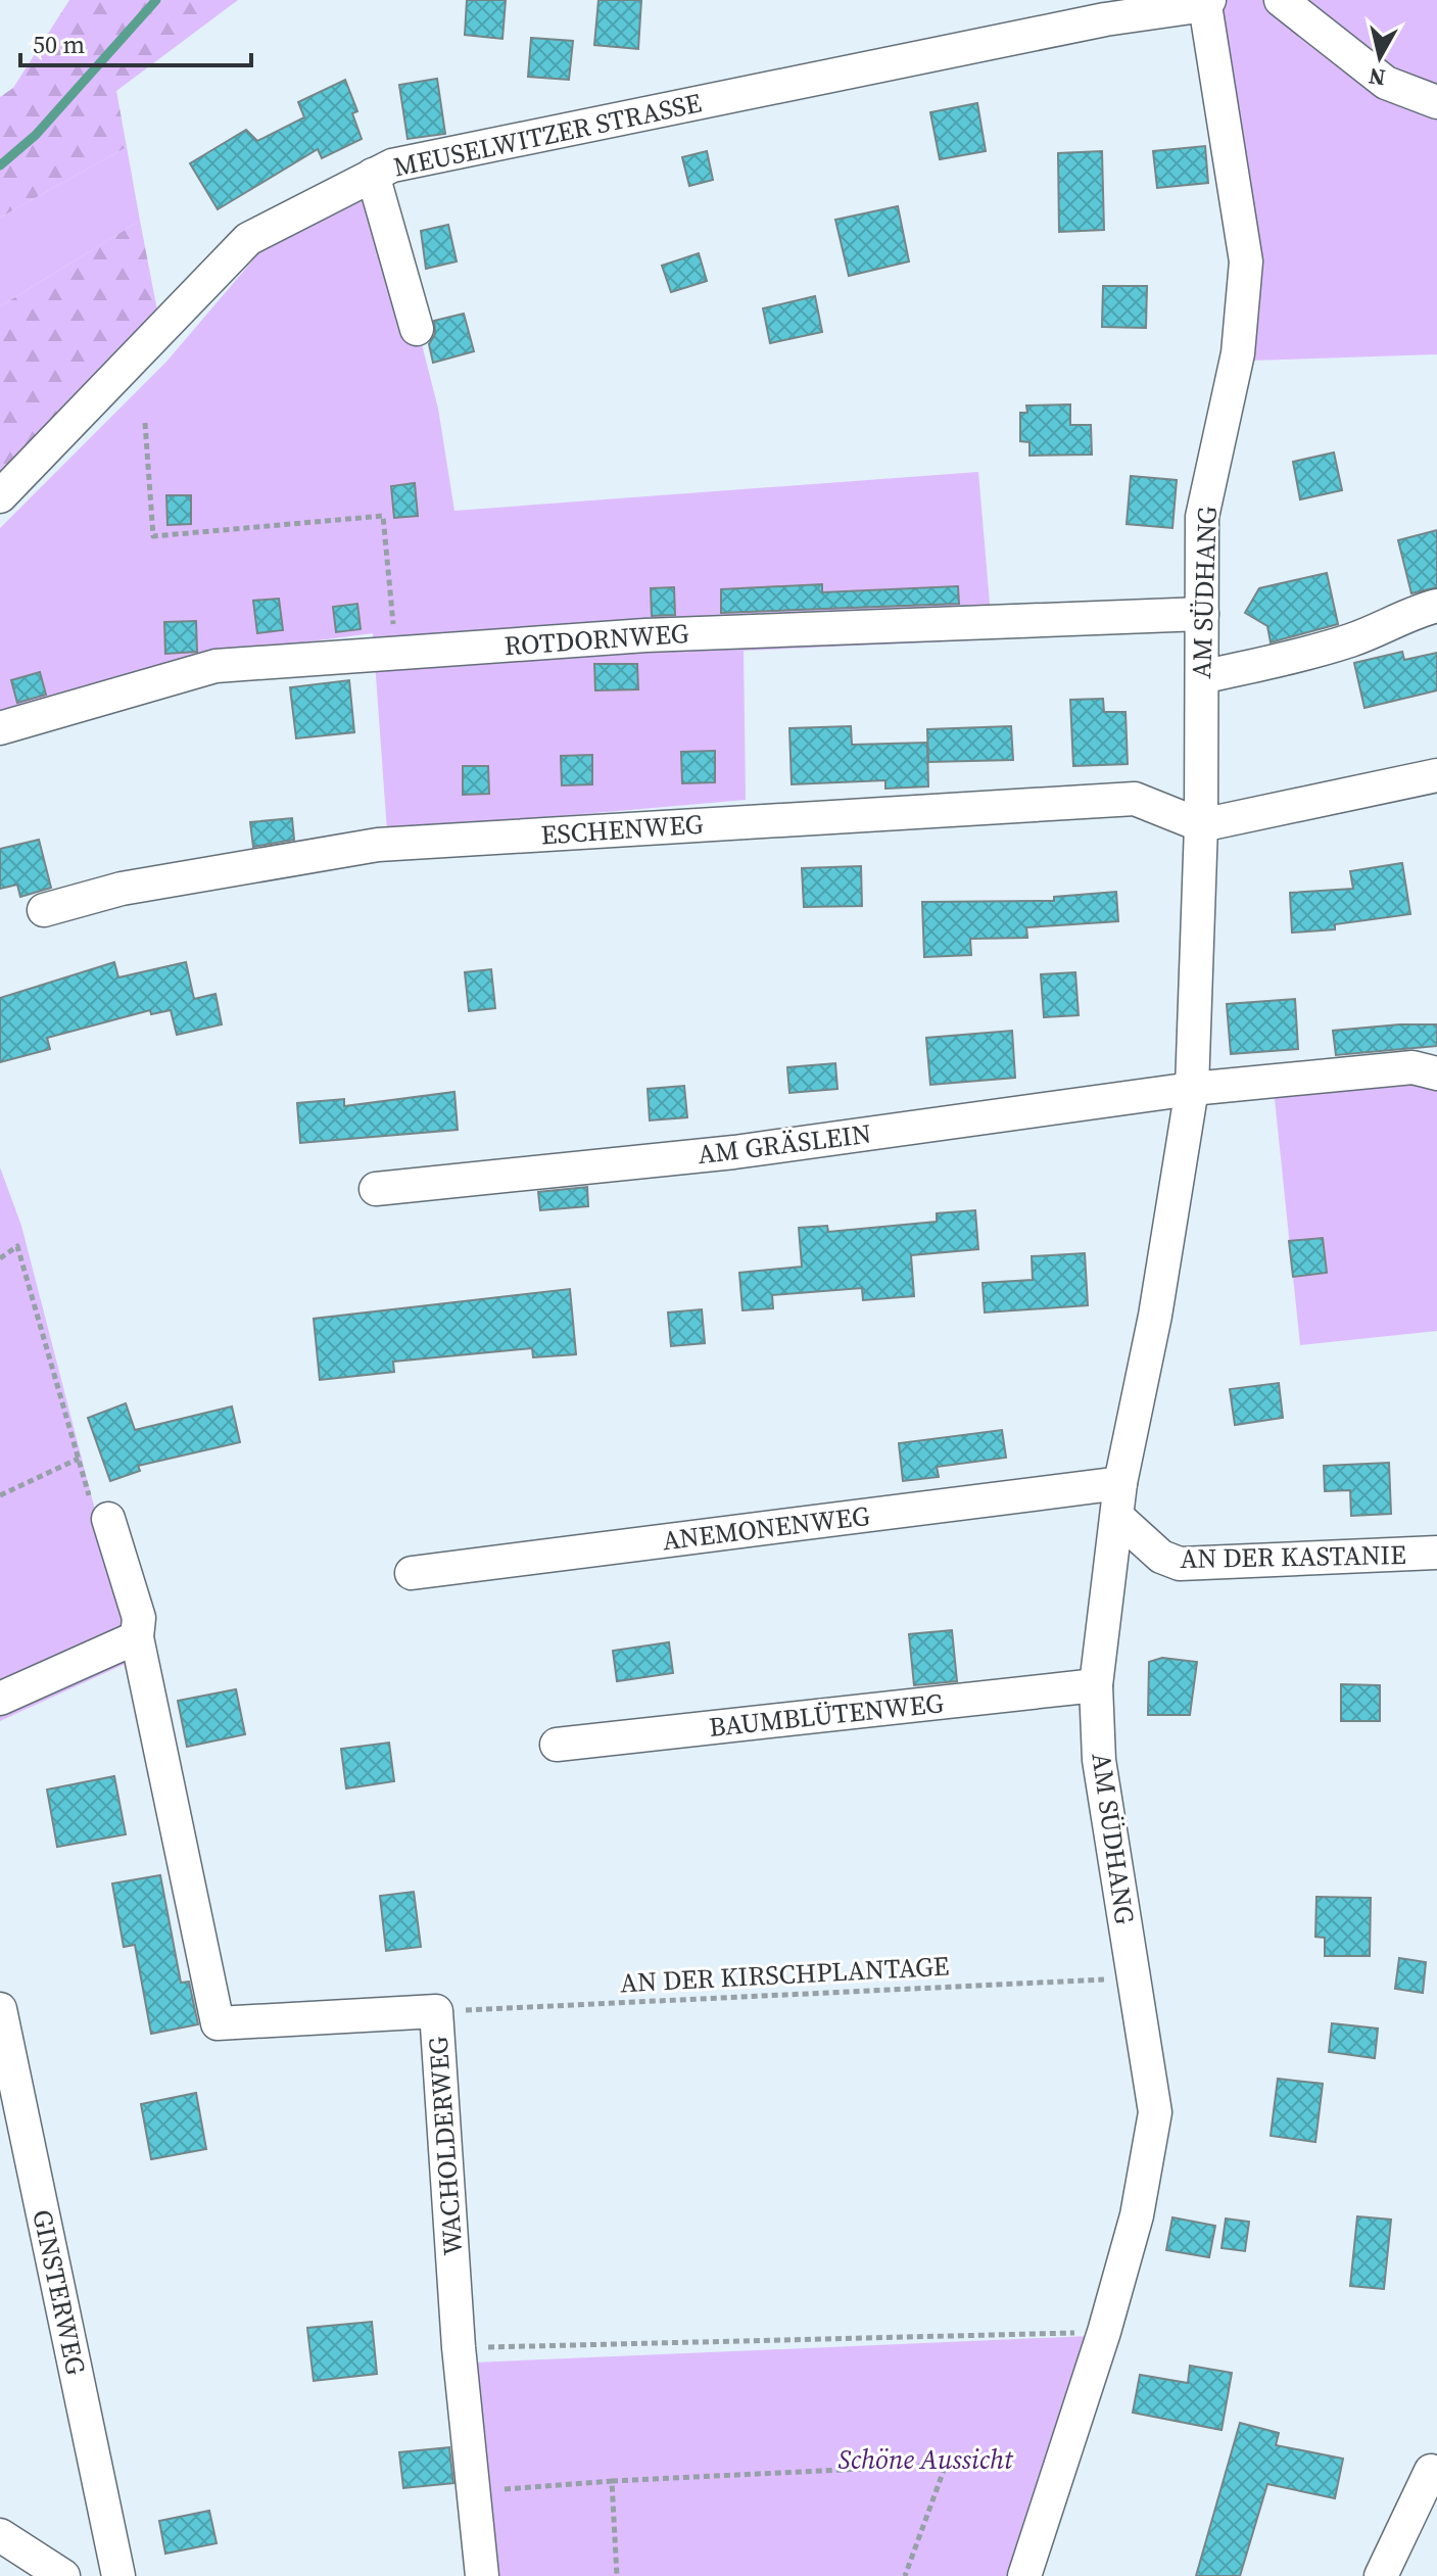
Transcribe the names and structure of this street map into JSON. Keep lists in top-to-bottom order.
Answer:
{
  "streets": {
    "street": [
      "MEUSELWITZER STRASSE",
      "AM SÜDHANG",
      "ROTDORNWEG",
      "ESCHENWEG",
      "AM GRÄSLEIN",
      "ANEMONENWEG",
      "AN DER KASTANIE",
      "BAUMBLÜTENWEG",
      "WACHOLDERWEG",
      "GINSTERWEG"
    ],
    "path": ["AN DER KIRSCHPLANTAGE"]
  },
  "crossings": [
    ["MEUSELWITZER STRASSE", "AM SÜDHANG"],
    ["AM SÜDHANG", "ROTDORNWEG"],
    ["AM SÜDHANG", "ESCHENWEG"],
    ["AM SÜDHANG", "AM GRÄSLEIN"],
    ["AM SÜDHANG", "ANEMONENWEG"],
    ["AM SÜDHANG", "AN DER KASTANIE"],
    ["AM SÜDHANG", "BAUMBLÜTENWEG"],
    ["AM SÜDHANG", "AN DER KIRSCHPLANTAGE"],
    ["AN DER KIRSCHPLANTAGE", "WACHOLDERWEG"]
  ],
  "parks": ["Schöne Aussicht"],
  "scale_bar": "50 m",
  "north": "bottom"
}
